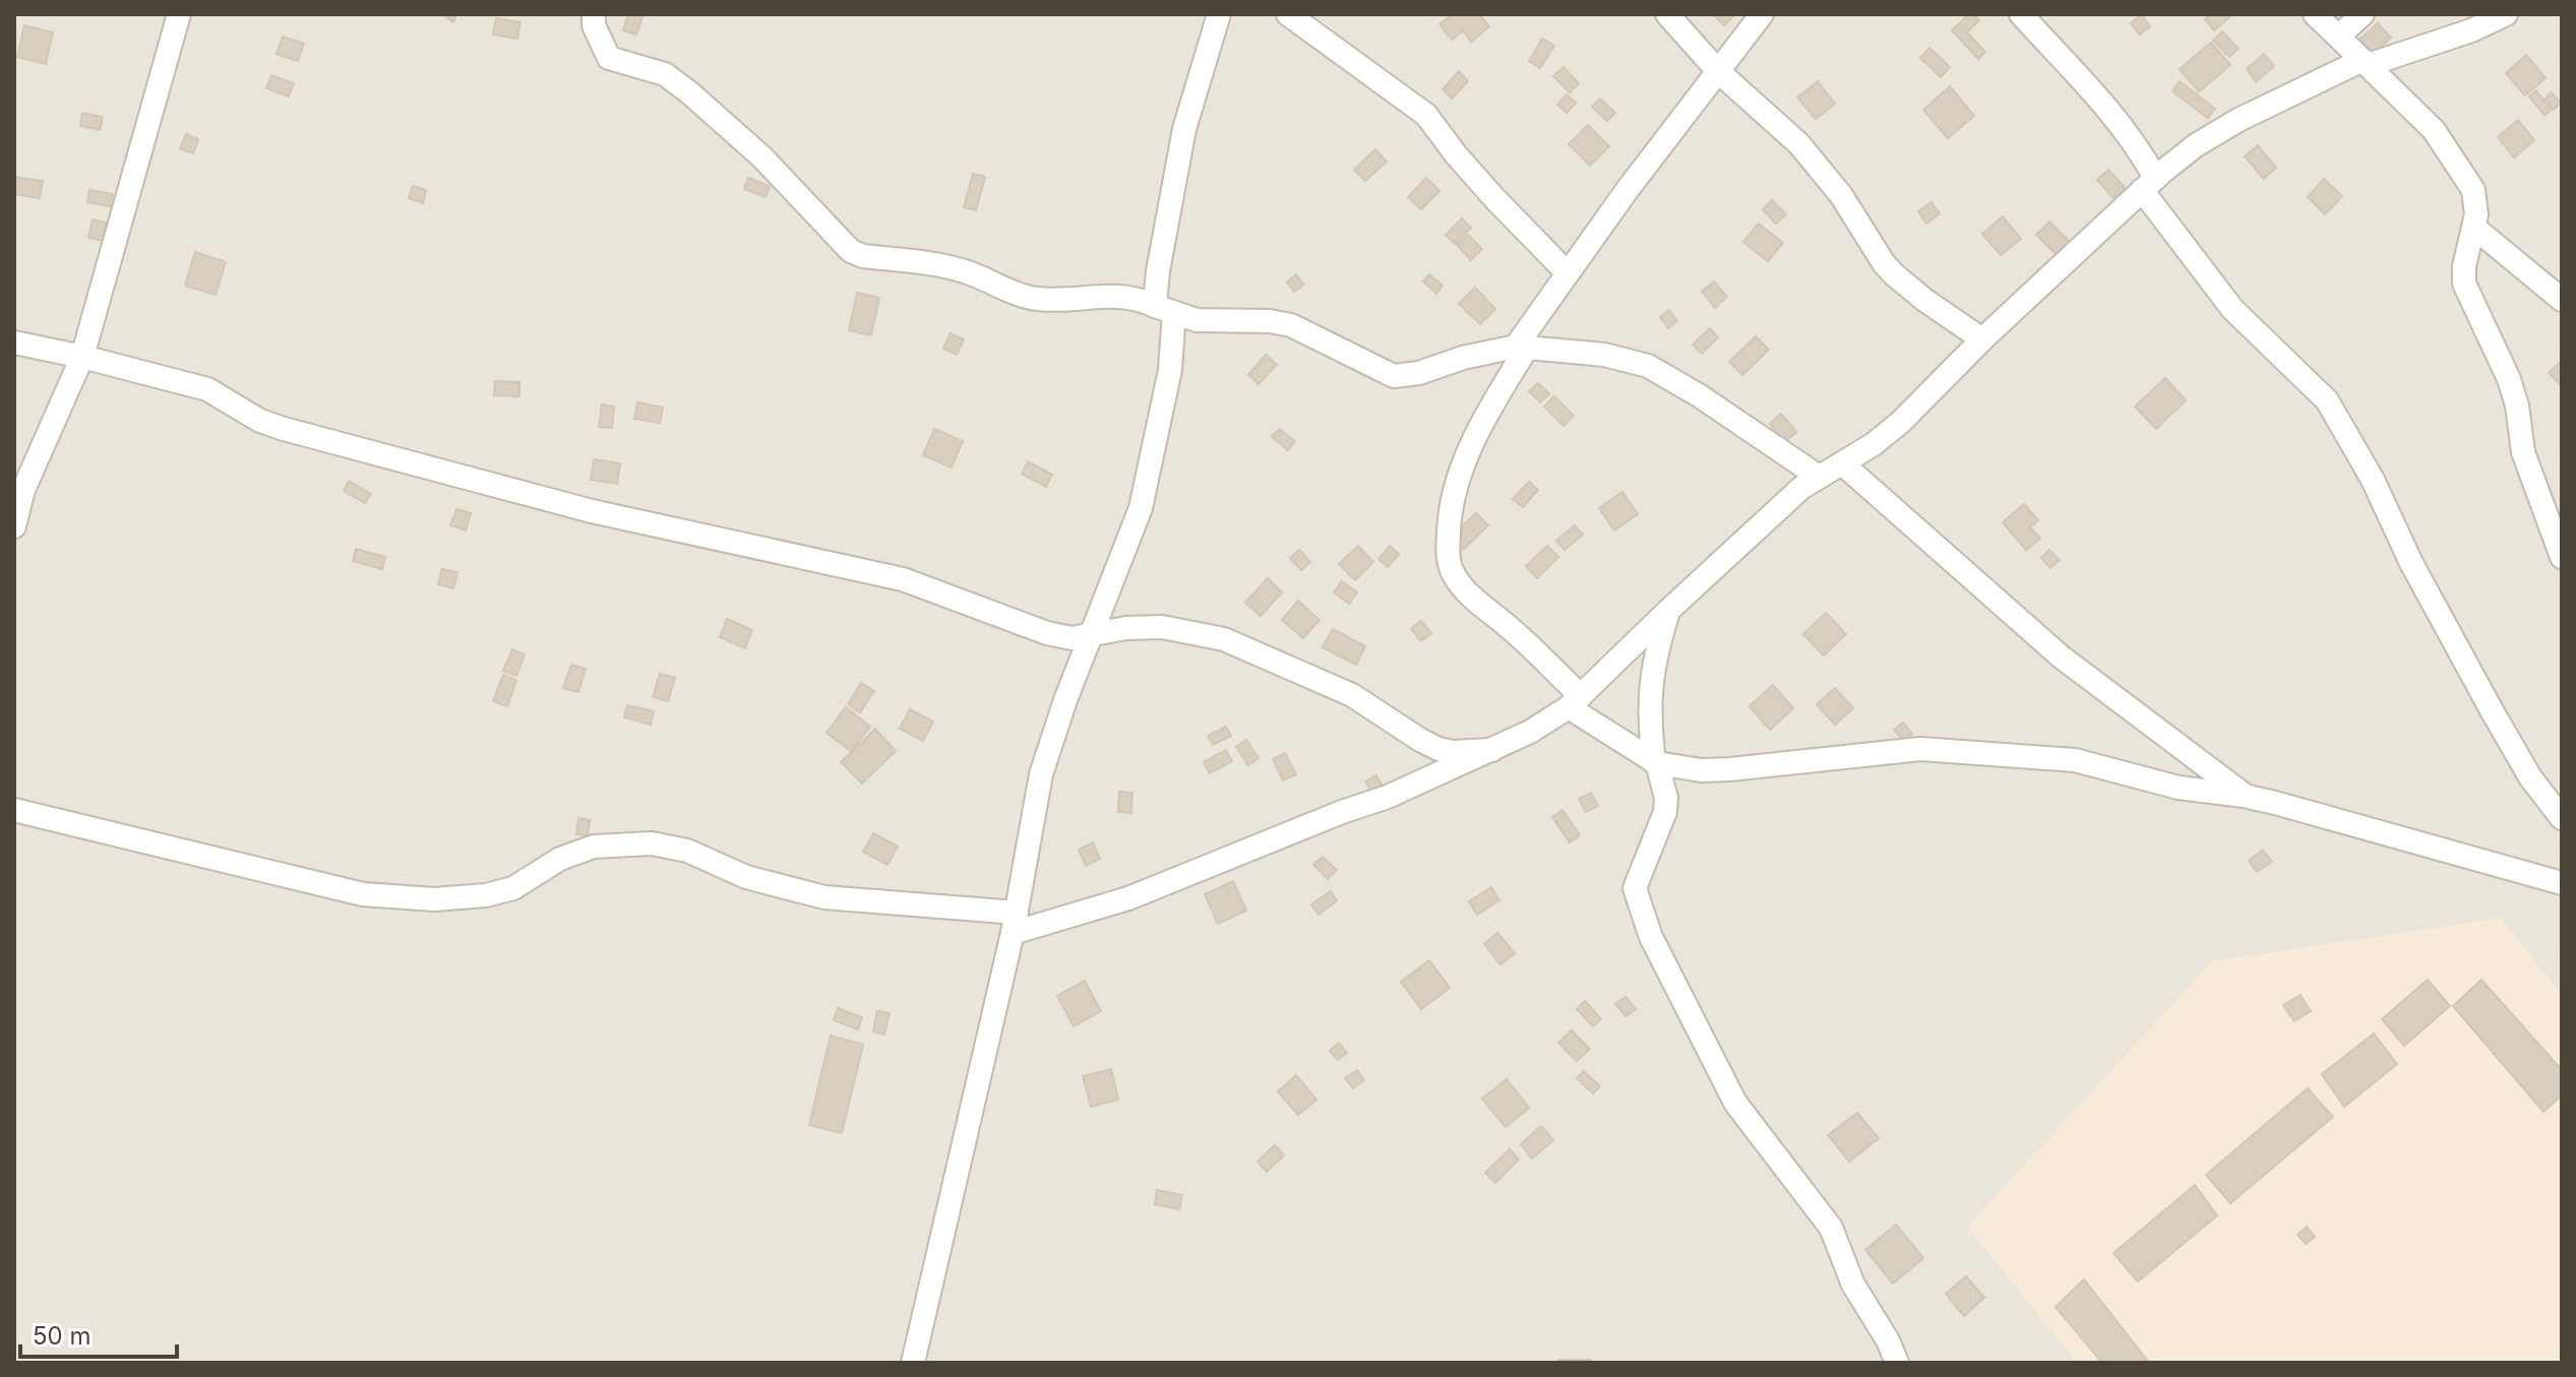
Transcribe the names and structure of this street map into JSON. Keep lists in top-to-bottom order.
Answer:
{
  "scale_bar": "50 m"
}
